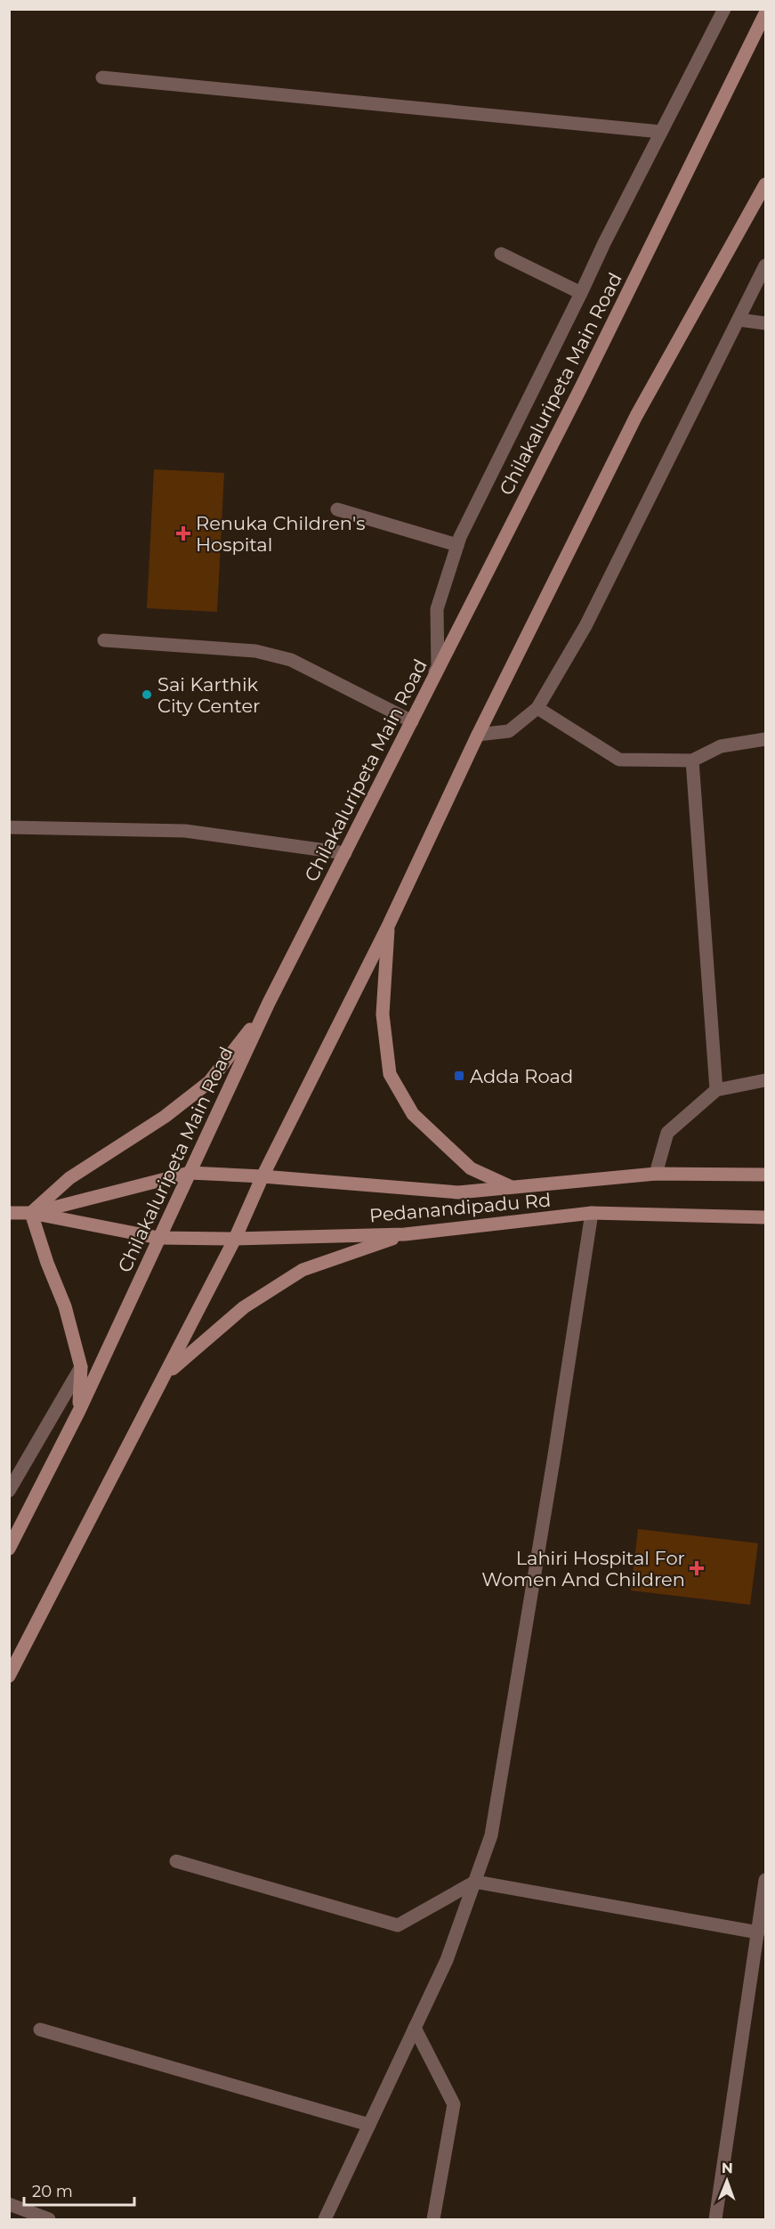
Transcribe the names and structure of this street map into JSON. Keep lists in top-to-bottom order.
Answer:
{
  "streets": {
    "main road": ["Chilakaluripeta Main Road", "Pedanandipadu Rd"]
  },
  "crossings": [
    ["Chilakaluripeta Main Road", "Pedanandipadu Rd"]
  ],
  "places": {
    "health": ["Renuka Children's Hospital", "Lahiri Hospital For Women And Children"],
    "other": ["Sai Karthik City Center"],
    "transit": ["Adda Road"]
  },
  "scale_bar": "20 m",
  "north": "top"
}
